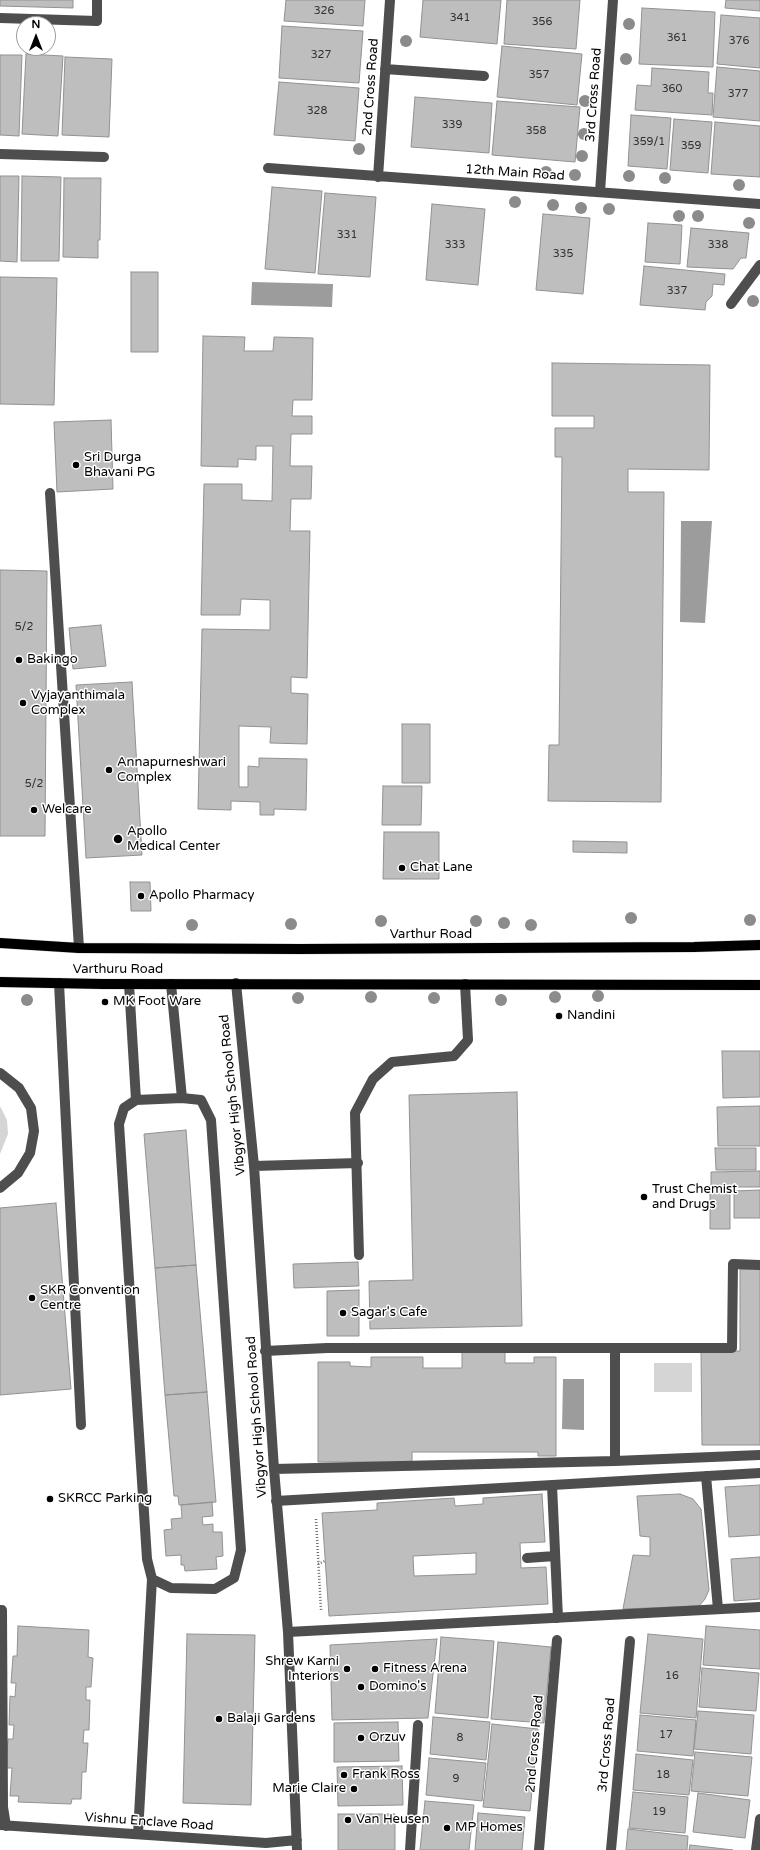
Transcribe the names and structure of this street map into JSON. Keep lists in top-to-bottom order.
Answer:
{
  "streets": {
    "main road": ["Varthur Road", "Varthuru Road"],
    "street": [
      "2nd Cross Road",
      "3rd Cross Road",
      "12th Main Road",
      "Vibgyor High School Road",
      "Vishnu Enclave Road"
    ]
  },
  "crossings": [
    ["2nd Cross Road", "12th Main Road"],
    ["3rd Cross Road", "12th Main Road"],
    ["Varthur Road", "Varthuru Road"],
    ["Varthuru Road", "Vibgyor High School Road"],
    ["Vibgyor High School Road", "Vishnu Enclave Road"]
  ],
  "places": [
    "Sri Durga Bhavani PG",
    "Bakingo",
    "Vyjayanthimala Complex",
    "Annapurneshwari Complex",
    "Welcare",
    "Apollo Medical Center",
    "Chat Lane",
    "Apollo Pharmacy",
    "MK Foot Ware",
    "Nandini",
    "Trust Chemist and Drugs",
    "SKR Convention Centre",
    "Sagar's Cafe",
    "SKRCC Parking",
    "Shrew Karni Interiors",
    "Fitness Arena",
    "Domino's",
    "Balaji Gardens",
    "Orzuv",
    "Frank Ross",
    "Marie Claire",
    "Van Heusen",
    "MP Homes"
  ],
  "house_numbers": [
    "326",
    "341",
    "356",
    "361",
    "376",
    "327",
    "357",
    "360",
    "377",
    "328",
    "339",
    "358",
    "359/1",
    "359",
    "331",
    "333",
    "338",
    "335",
    "337",
    "5/2",
    "5/2",
    "16",
    "17",
    "8",
    "18",
    "9",
    "19"
  ],
  "north": "top"
}
